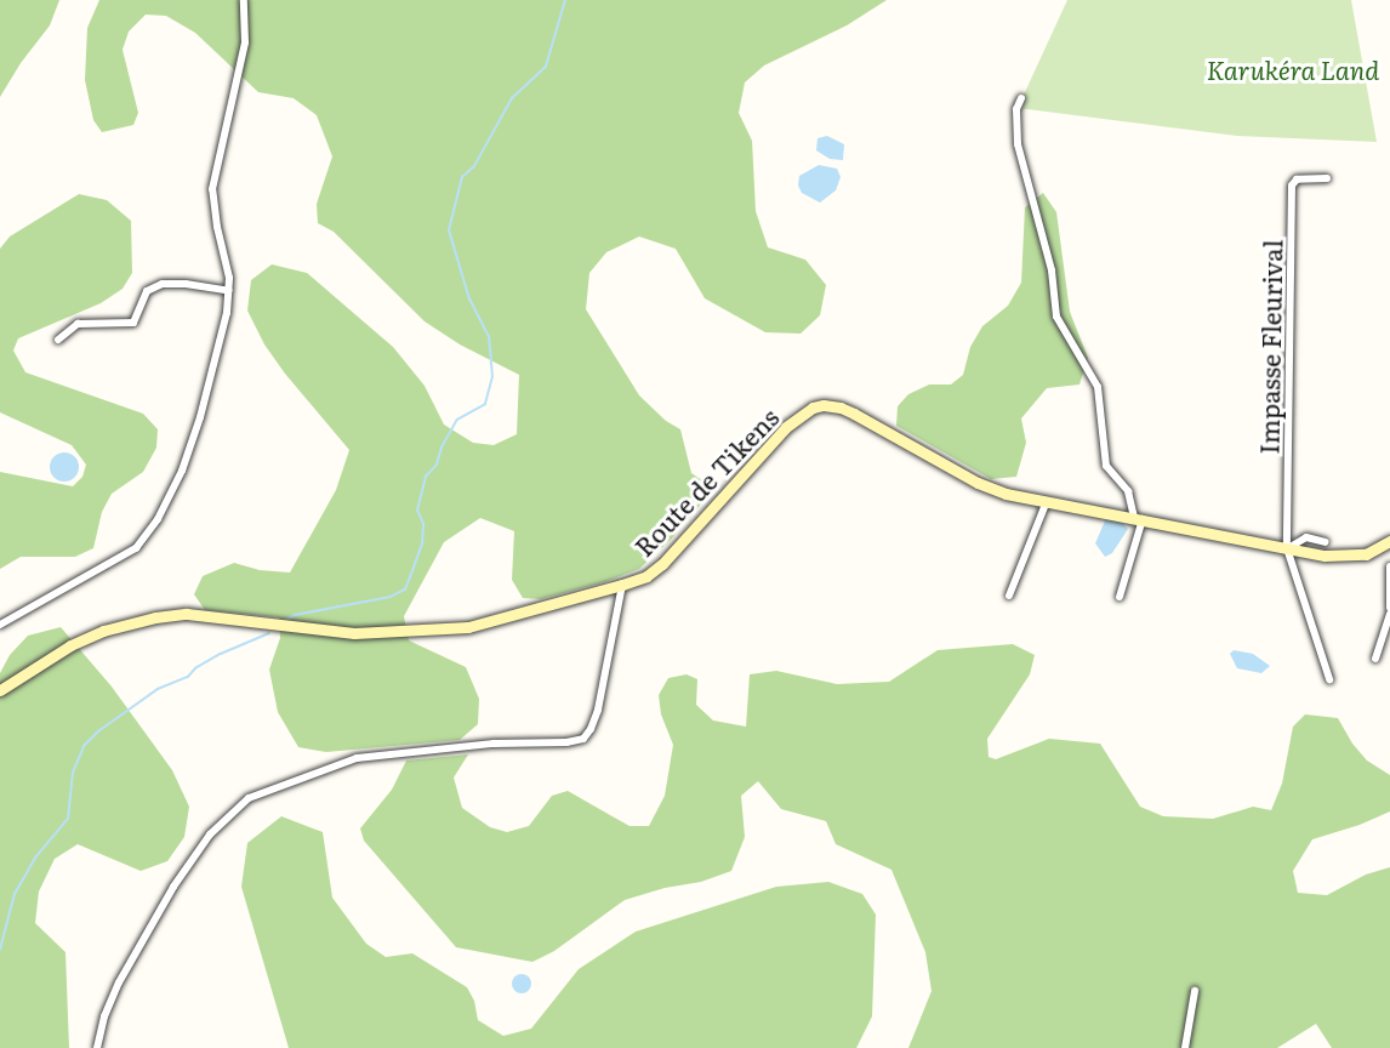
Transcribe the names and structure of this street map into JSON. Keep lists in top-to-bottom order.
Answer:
{
  "streets": {
    "street": ["Impasse Fleurival", "Route de Tikens"]
  },
  "crossings": [
    ["Impasse Fleurival", "Route de Tikens"]
  ],
  "parks": ["Karukéra Land"]
}
